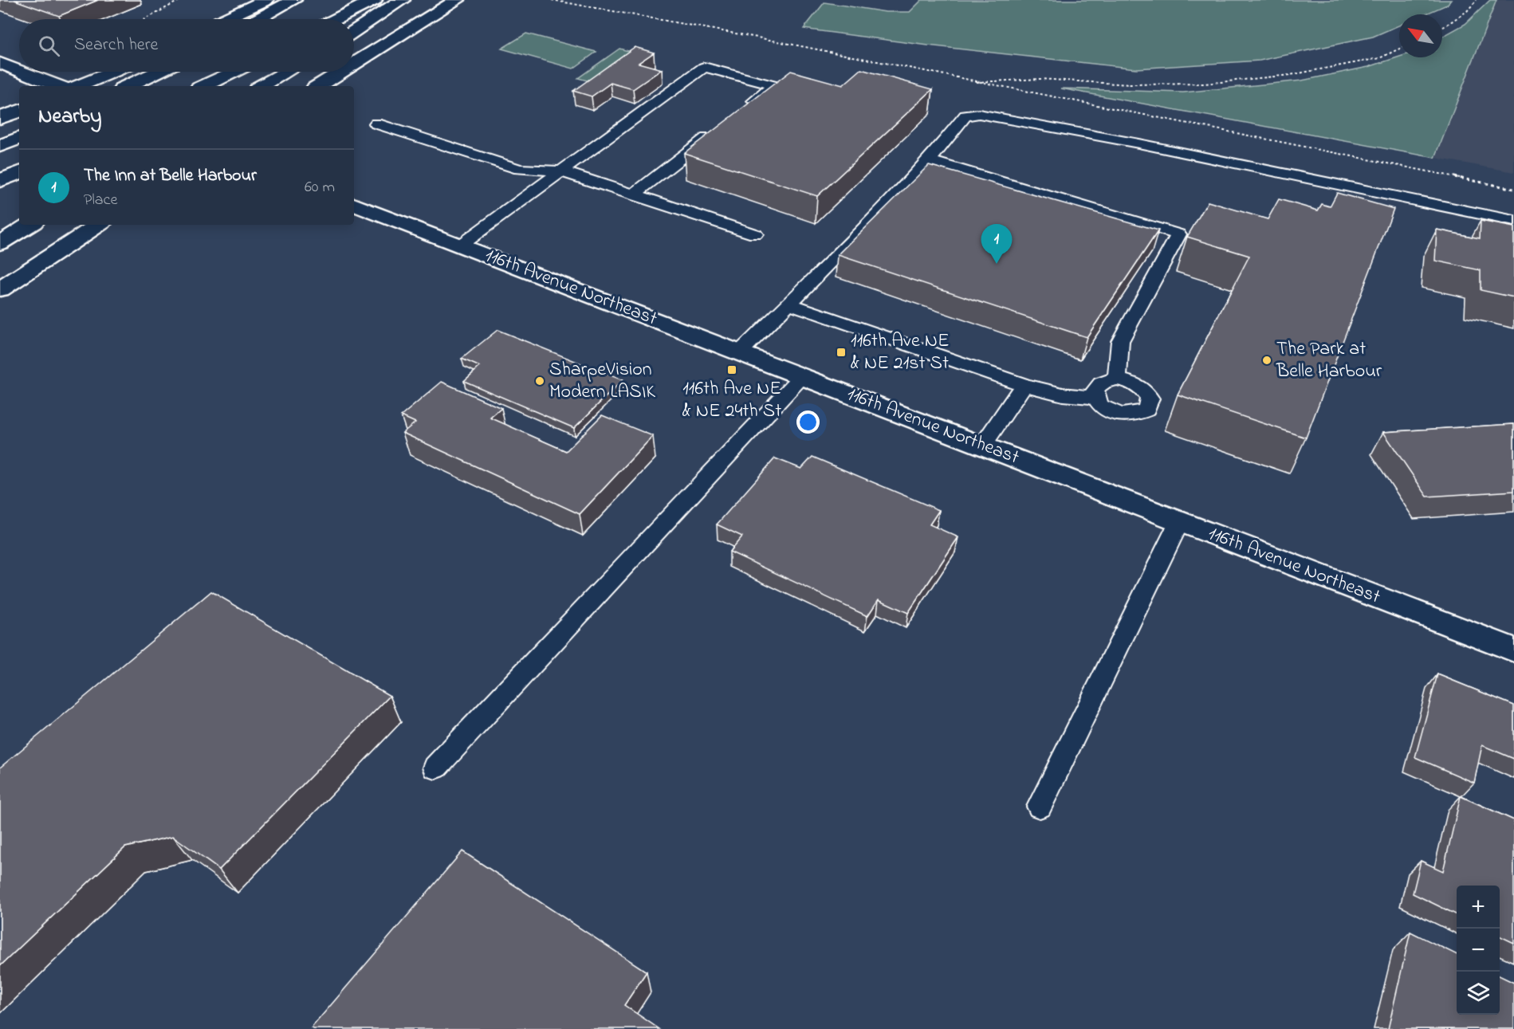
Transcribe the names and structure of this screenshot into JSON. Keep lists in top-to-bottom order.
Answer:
{
  "streets": {
    "main road": ["116th Avenue Northeast"]
  },
  "places": {
    "transit": ["116th Ave NE & NE 21st St", "116th Ave NE & NE 24th St"],
    "other": ["The Park at Belle Harbour", "SharpeVision Modern LASIK"]
  },
  "north": "top left",
  "page": {
    "search": "Search here",
    "heading": "Nearby",
    "list": [
      {
        "mark": "1",
        "name": "The Inn at Belle Harbour",
        "note": "Place",
        "value": "60 m"
      }
    ],
    "pins": "1",
    "map_buttons": ["+", "−"]
  }
}
